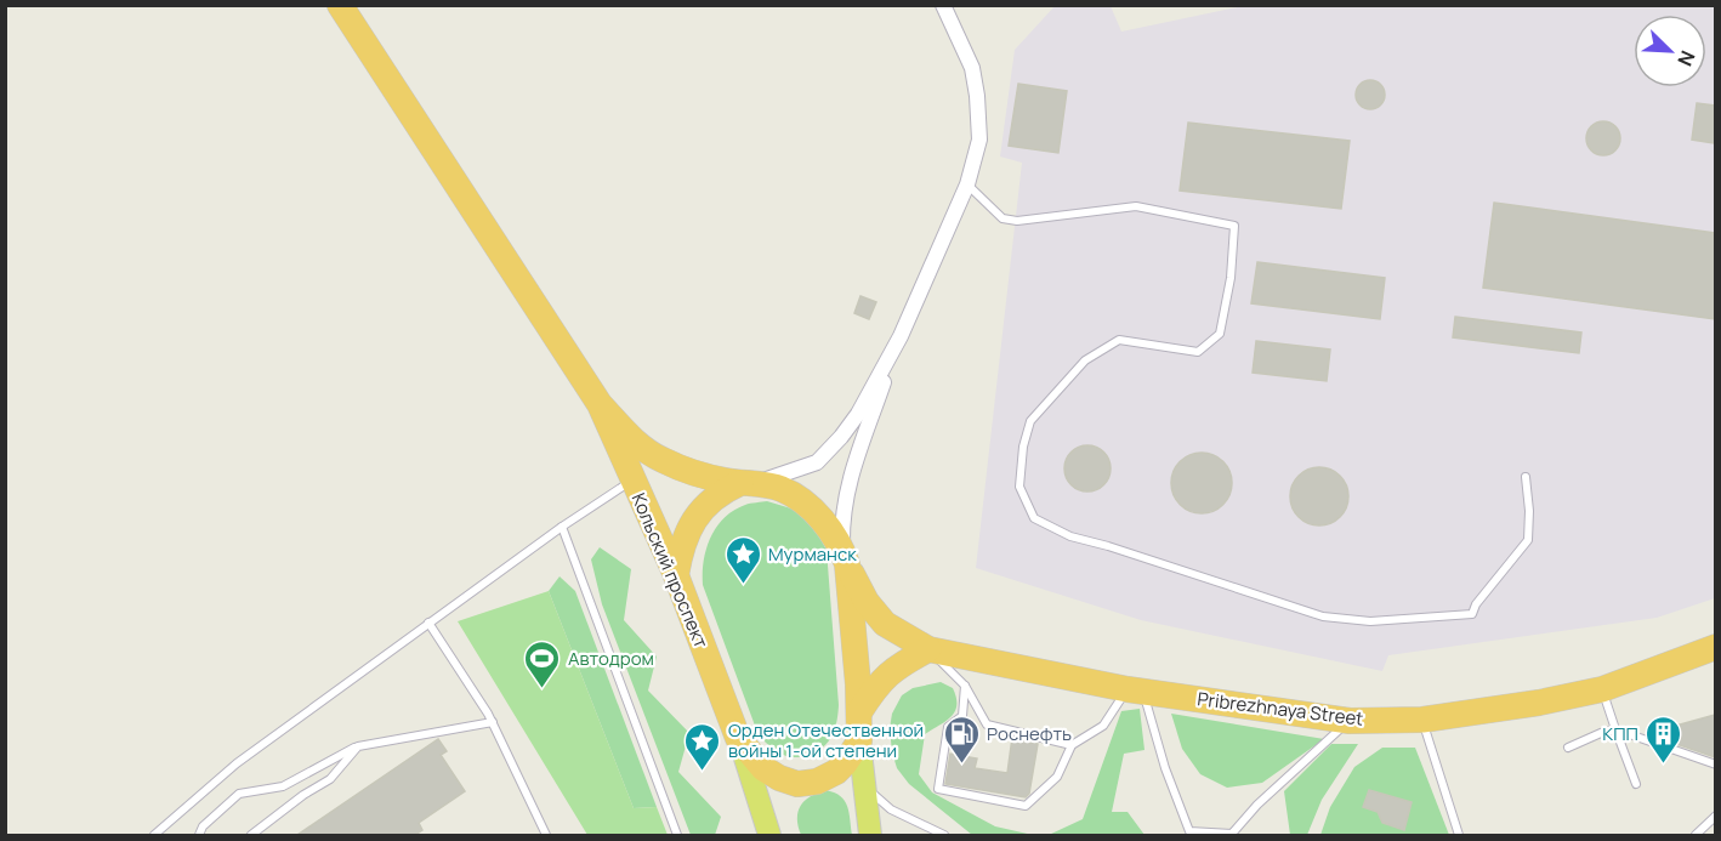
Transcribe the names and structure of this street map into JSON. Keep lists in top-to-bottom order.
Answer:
{
  "streets": {
    "highway": ["Кольский проспект", "Pribrezhnaya Street"]
  },
  "crossings": [
    ["Кольский проспект", "Pribrezhnaya Street"]
  ],
  "places": {
    "place": ["Мурманск", "Орден Отечественной войны 1-ой степени"],
    "sports": ["Автодром"],
    "fuel station": ["Роснефть"],
    "building": ["КПП"]
  },
  "north": "bottom right"
}
